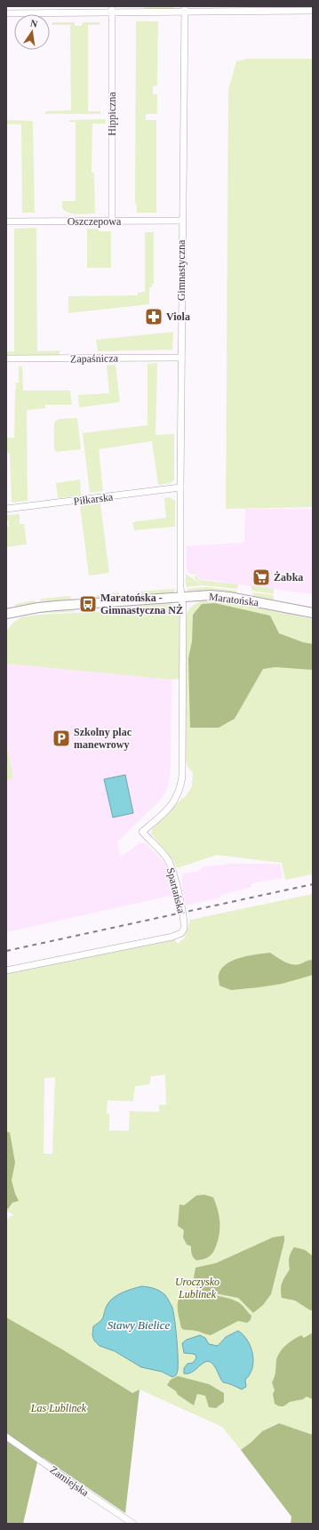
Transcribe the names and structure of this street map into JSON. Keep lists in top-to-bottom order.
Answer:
{
  "streets": {
    "main road": ["Maratońska"],
    "street": [
      "Hippiczna",
      "Oszczepowa",
      "Gimnastyczna",
      "Zapaśnicza",
      "Piłkarska",
      "Spartańska",
      "Zamiejska"
    ]
  },
  "crossings": [
    ["Hippiczna", "Oszczepowa"],
    ["Oszczepowa", "Gimnastyczna"],
    ["Gimnastyczna", "Zapaśnicza"],
    ["Gimnastyczna", "Piłkarska"],
    ["Gimnastyczna", "Maratońska"],
    ["Gimnastyczna", "Spartańska"]
  ],
  "water": ["Stawy Bielice"],
  "parks": ["Uroczysko Lublinek", "Las Lublinek"],
  "places": {
    "pharmacy": ["Viola"],
    "supermarket": ["Żabka"],
    "bus stop": ["Maratońska - Gimnastyczna NŻ"],
    "parking": ["Szkolny plac manewrowy"]
  },
  "north": "top"
}
